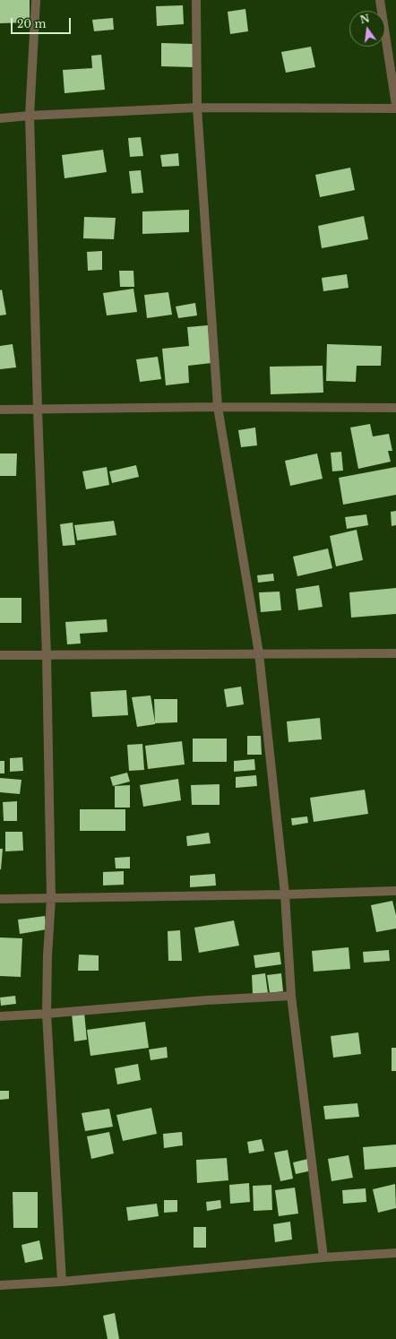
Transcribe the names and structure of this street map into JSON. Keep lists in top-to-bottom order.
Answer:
{
  "scale_bar": "20 m",
  "north": "top"
}
